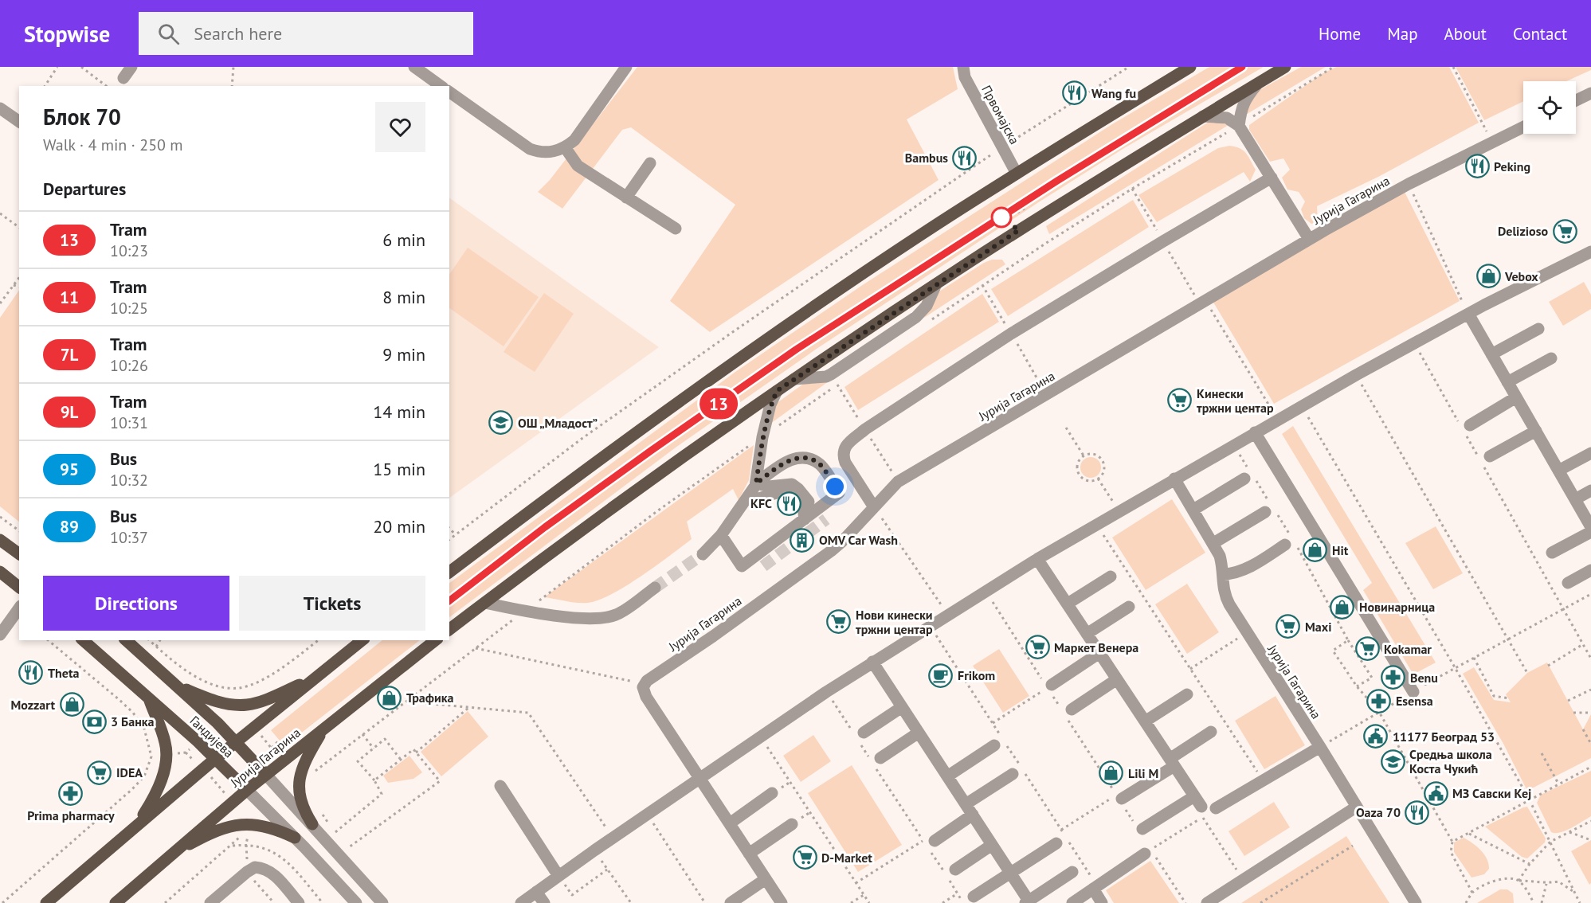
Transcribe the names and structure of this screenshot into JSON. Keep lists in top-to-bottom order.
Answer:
{
  "streets": {
    "main road": ["Јурија Гагарина", "Гандијева"],
    "street": ["Првомајска"]
  },
  "crossings": [
    ["Јурија Гагарина", "Гандијева"]
  ],
  "places": {
    "restaurant": [
      "Wang fu",
      "Bambus",
      "Peking",
      "KFC",
      "Theta",
      "Oaza 70"
    ],
    "supermarket": [
      "Delizioso",
      "Кинески тржни центар",
      "Нови кинески тржни центар",
      "Maxi",
      "Маркет Венера",
      "Kokamar",
      "IDEA",
      "D-Market"
    ],
    "shop": [
      "Vebox",
      "Hit",
      "Новинарница",
      "Трафика",
      "Mozzart",
      "Lili M"
    ],
    "school or university": ["ОШ „Младост”", "Средња школа Коста Чукић"],
    "building": ["OMV Car Wash"],
    "cafe": ["Frikom"],
    "pharmacy": ["Benu", "Esensa", "Prima pharmacy"],
    "bank": ["3 Банка"],
    "public building": ["11177 Београд 53", "МЗ Савски Кеј"]
  },
  "lines": ["tram line 13"],
  "page": {
    "header": "Stopwise",
    "search": "Search here",
    "nav": [
      "Home",
      "Map",
      "About",
      "Contact"
    ],
    "on_map": "13",
    "heading": [
      ["Блок 70", "Walk · 4 min · 250 m"],
      "Departures"
    ],
    "list": [
      {
        "mark": "13",
        "name": "Tram",
        "note": "10:23",
        "value": "6 min"
      },
      {
        "mark": "11",
        "name": "Tram",
        "note": "10:25",
        "value": "8 min"
      },
      {
        "mark": "7L",
        "name": "Tram",
        "note": "10:26",
        "value": "9 min"
      },
      {
        "mark": "9L",
        "name": "Tram",
        "note": "10:31",
        "value": "14 min"
      },
      {
        "mark": "95",
        "name": "Bus",
        "note": "10:32",
        "value": "15 min"
      },
      {
        "mark": "89",
        "name": "Bus",
        "note": "10:37",
        "value": "20 min"
      }
    ],
    "buttons": ["Directions", "Tickets"]
  }
}
